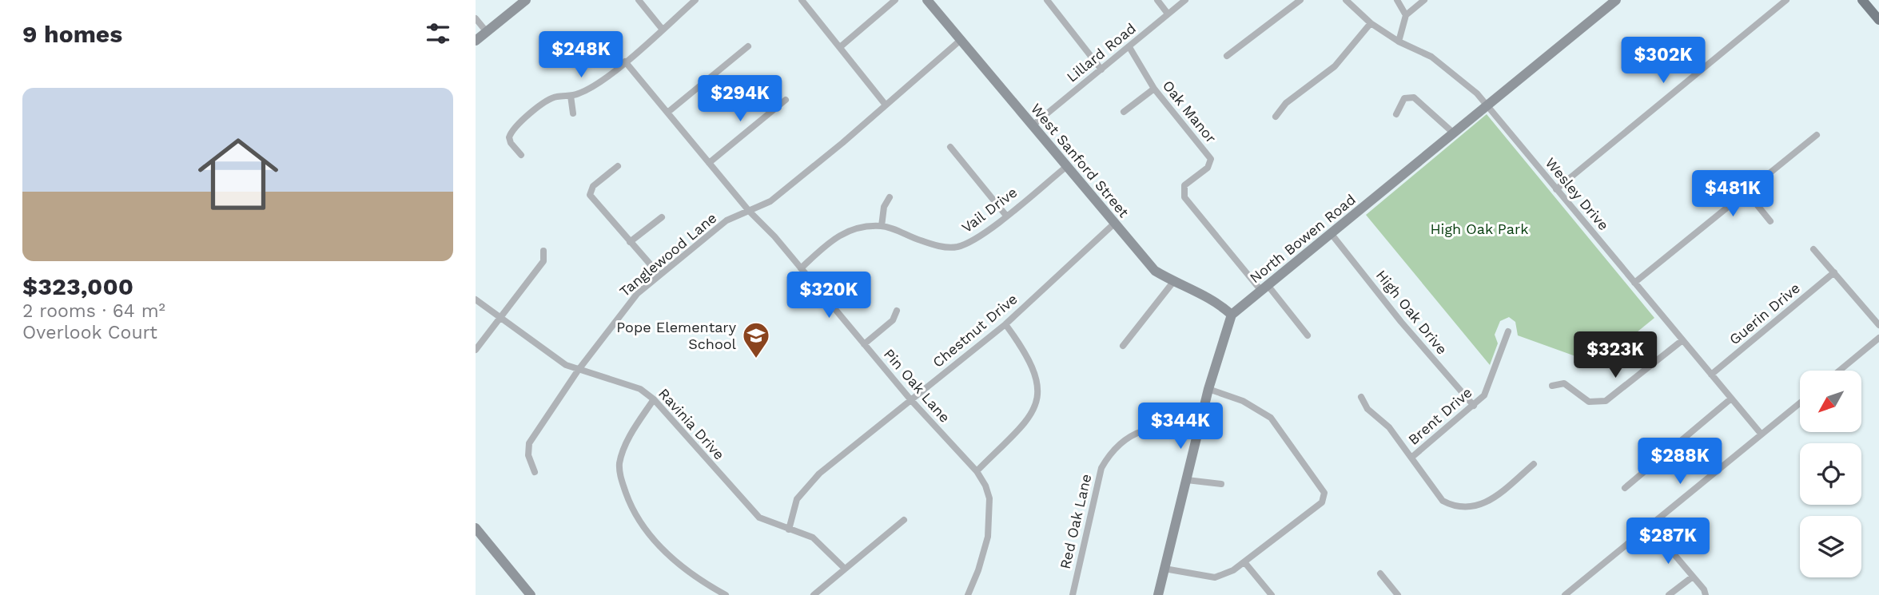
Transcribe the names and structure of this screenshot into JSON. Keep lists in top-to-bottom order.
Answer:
{
  "streets": {
    "street": [
      "Lillard Road",
      "Oak Manor",
      "West Sanford Street",
      "Wesley Drive",
      "Vail Drive",
      "North Bowen Road",
      "Tanglewood Lane",
      "High Oak Drive",
      "Guerin Drive",
      "Chestnut Drive",
      "Pin Oak Lane",
      "Brent Drive",
      "Ravinia Drive",
      "Red Oak Lane"
    ]
  },
  "crossings": [
    ["Lillard Road", "Oak Manor"],
    ["Lillard Road", "West Sanford Street"],
    ["Oak Manor", "North Bowen Road"],
    ["West Sanford Street", "Vail Drive"],
    ["West Sanford Street", "North Bowen Road"],
    ["West Sanford Street", "Tanglewood Lane"],
    ["West Sanford Street", "Chestnut Drive"],
    ["Wesley Drive", "North Bowen Road"],
    ["Wesley Drive", "Guerin Drive"],
    ["Vail Drive", "Pin Oak Lane"],
    ["North Bowen Road", "High Oak Drive"],
    ["Tanglewood Lane", "Pin Oak Lane"],
    ["Tanglewood Lane", "Ravinia Drive"],
    ["High Oak Drive", "Brent Drive"],
    ["Chestnut Drive", "Pin Oak Lane"],
    ["Chestnut Drive", "Ravinia Drive"]
  ],
  "parks": ["High Oak Park"],
  "places": {
    "school or university": ["Pope Elementary School"]
  },
  "north": "bottom left",
  "page": {
    "heading": "9 homes",
    "price": [
      "$248K",
      "$302K",
      "$294K",
      "$481K",
      "$320K",
      "$323K",
      "$344K",
      "$288K",
      "$287K"
    ],
    "list": [
      {
        "name": "$323,000",
        "note": "2 rooms · 64 m² · Overlook Court"
      }
    ]
  }
}
